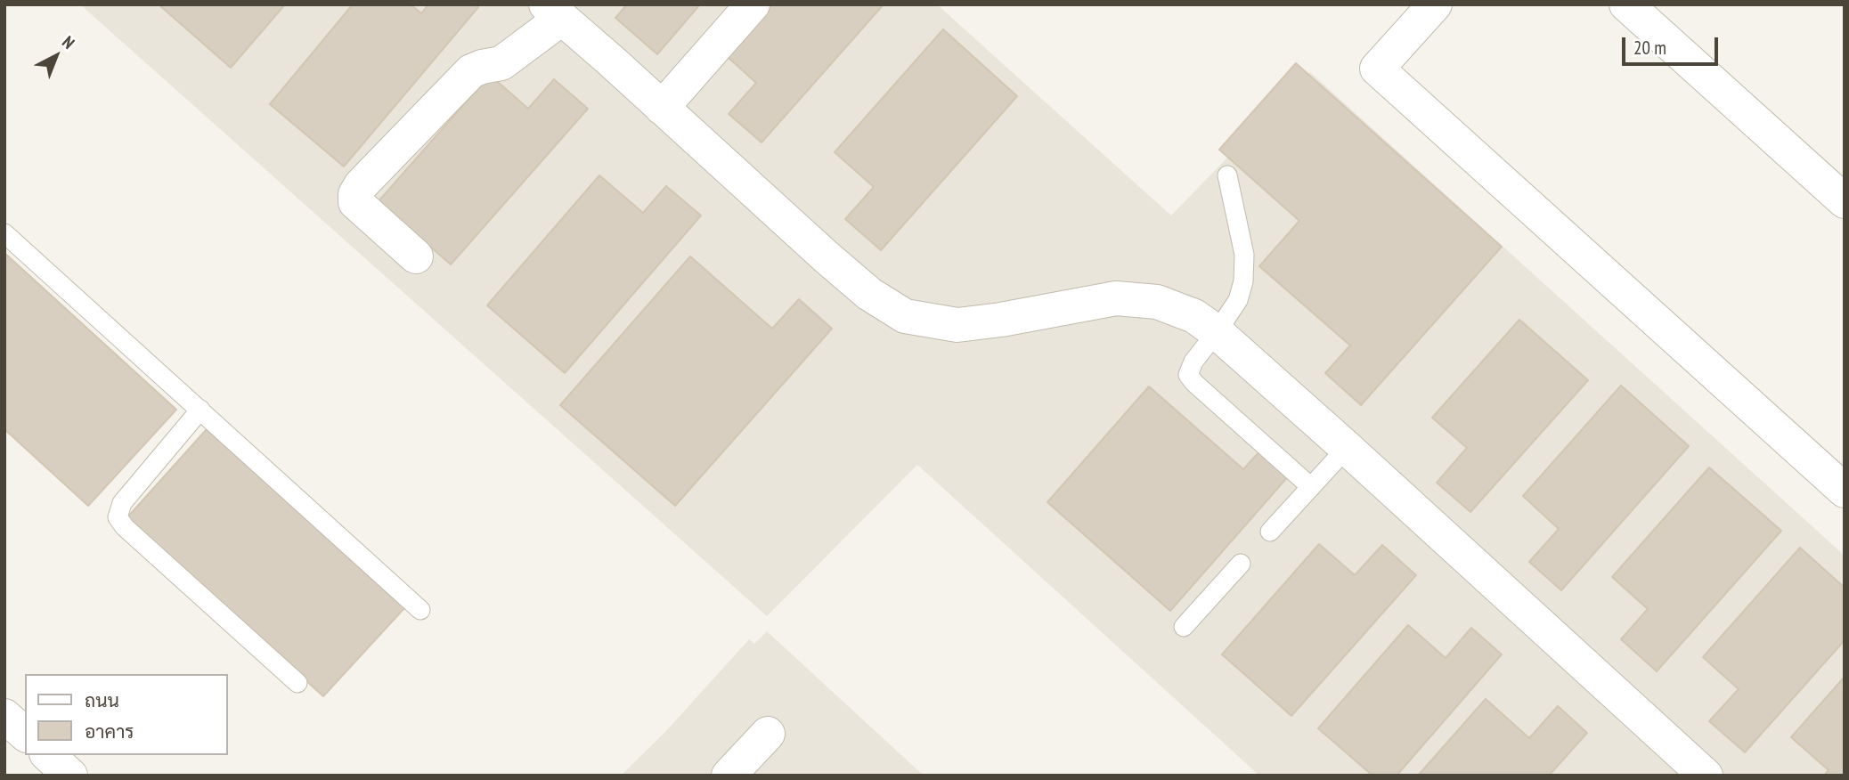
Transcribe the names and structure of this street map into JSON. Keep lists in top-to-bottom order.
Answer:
{
  "legend": ["ถนน", "อาคาร"],
  "scale_bar": "20 m",
  "north": "top right"
}
